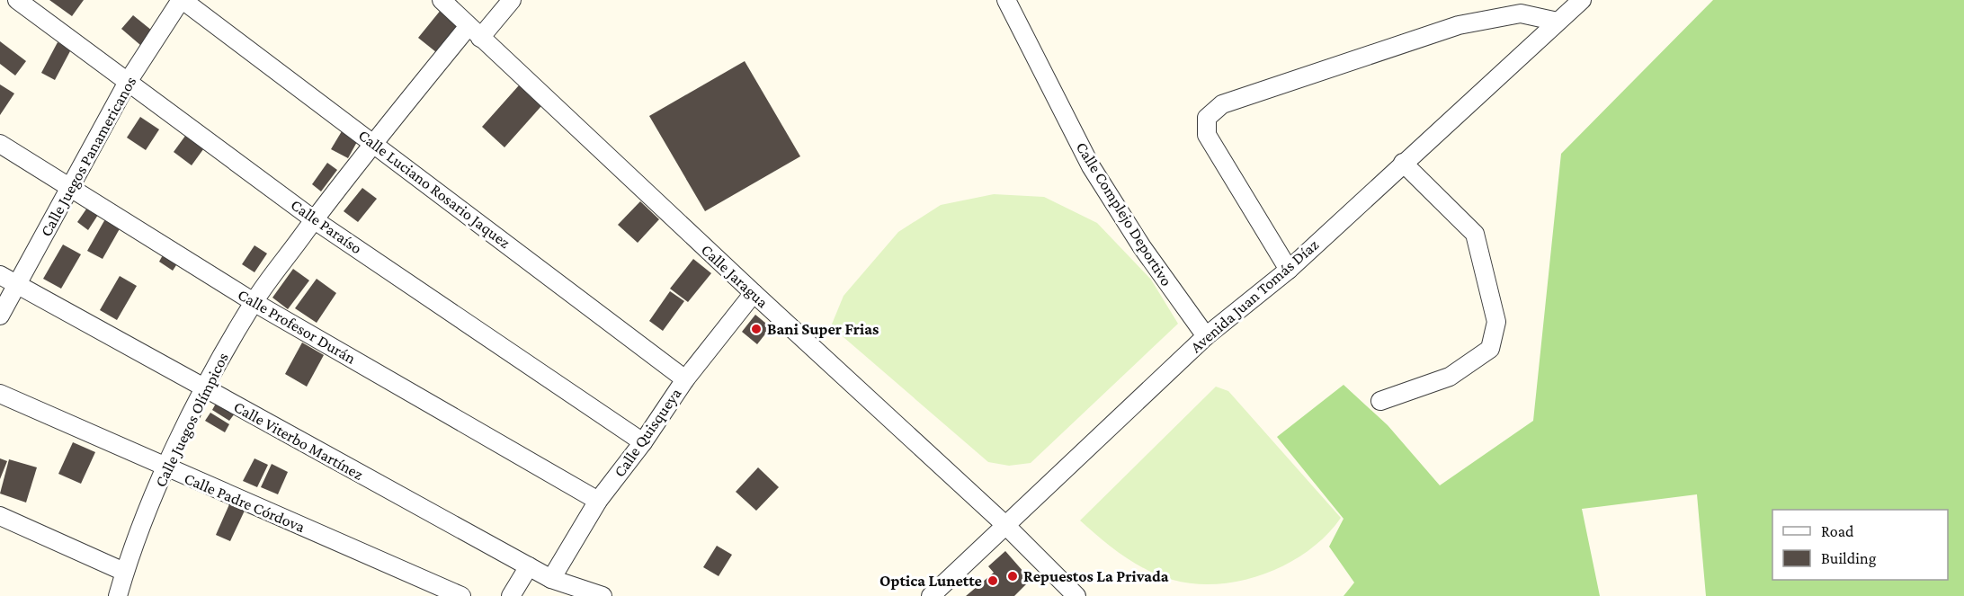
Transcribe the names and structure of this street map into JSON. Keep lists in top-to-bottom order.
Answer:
{
  "streets": {
    "street": [
      "Calle Juegos Panamericanos",
      "Calle Luciano Rosario Jaquez",
      "Calle Complejo Deportivo",
      "Calle Paraíso",
      "Calle Jaragua",
      "Avenida Juan Tomás Díaz",
      "Calle Profesor Durán",
      "Calle Juegos Olímpicos",
      "Calle Quisqueya",
      "Calle Viterbo Martínez",
      "Calle Padre Córdova"
    ]
  },
  "crossings": [
    ["Calle Juegos Panamericanos", "Calle Luciano Rosario Jaquez"],
    ["Calle Juegos Panamericanos", "Calle Paraíso"],
    ["Calle Juegos Panamericanos", "Calle Profesor Durán"],
    ["Calle Juegos Panamericanos", "Calle Viterbo Martínez"],
    ["Calle Luciano Rosario Jaquez", "Calle Juegos Olímpicos"],
    ["Calle Luciano Rosario Jaquez", "Calle Quisqueya"],
    ["Calle Complejo Deportivo", "Avenida Juan Tomás Díaz"],
    ["Calle Paraíso", "Calle Juegos Olímpicos"],
    ["Calle Paraíso", "Calle Quisqueya"],
    ["Calle Jaragua", "Avenida Juan Tomás Díaz"],
    ["Calle Jaragua", "Calle Juegos Olímpicos"],
    ["Calle Jaragua", "Calle Quisqueya"],
    ["Calle Profesor Durán", "Calle Juegos Olímpicos"],
    ["Calle Profesor Durán", "Calle Quisqueya"],
    ["Calle Juegos Olímpicos", "Calle Viterbo Martínez"],
    ["Calle Juegos Olímpicos", "Calle Padre Córdova"],
    ["Calle Quisqueya", "Calle Viterbo Martínez"]
  ],
  "places": ["Bani Super Frias", "Repuestos La Privada", "Optica Lunette"],
  "legend": ["Road", "Building"]
}
